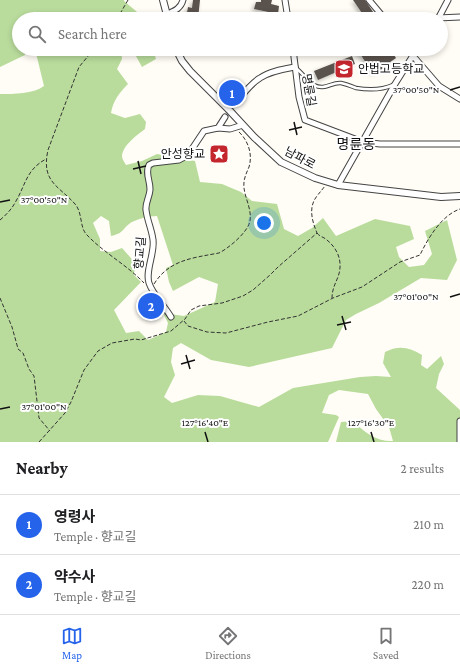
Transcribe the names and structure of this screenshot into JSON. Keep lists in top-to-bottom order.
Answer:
{
  "streets": {
    "street": ["명륜길", "남파로", "향교길"]
  },
  "districts": ["명륜동"],
  "places": {
    "school or university": ["안법고등학교"],
    "place": ["안성향교"]
  },
  "page": {
    "search": "Search here",
    "pins": ["1", "2"],
    "heading": ["Nearby", "2 results"],
    "list": [
      {
        "mark": "1",
        "name": "영령사",
        "note": "Temple · 향교길",
        "value": "210 m"
      },
      {
        "mark": "2",
        "name": "약수사",
        "note": "Temple · 향교길",
        "value": "220 m"
      }
    ],
    "nav": ["Map", "Directions", "Saved"]
  },
  "coordinates": [
    "37°00'50\"N",
    "37°01'00\"N",
    "127°16'40\"E",
    "127°16'30\"E"
  ]
}
